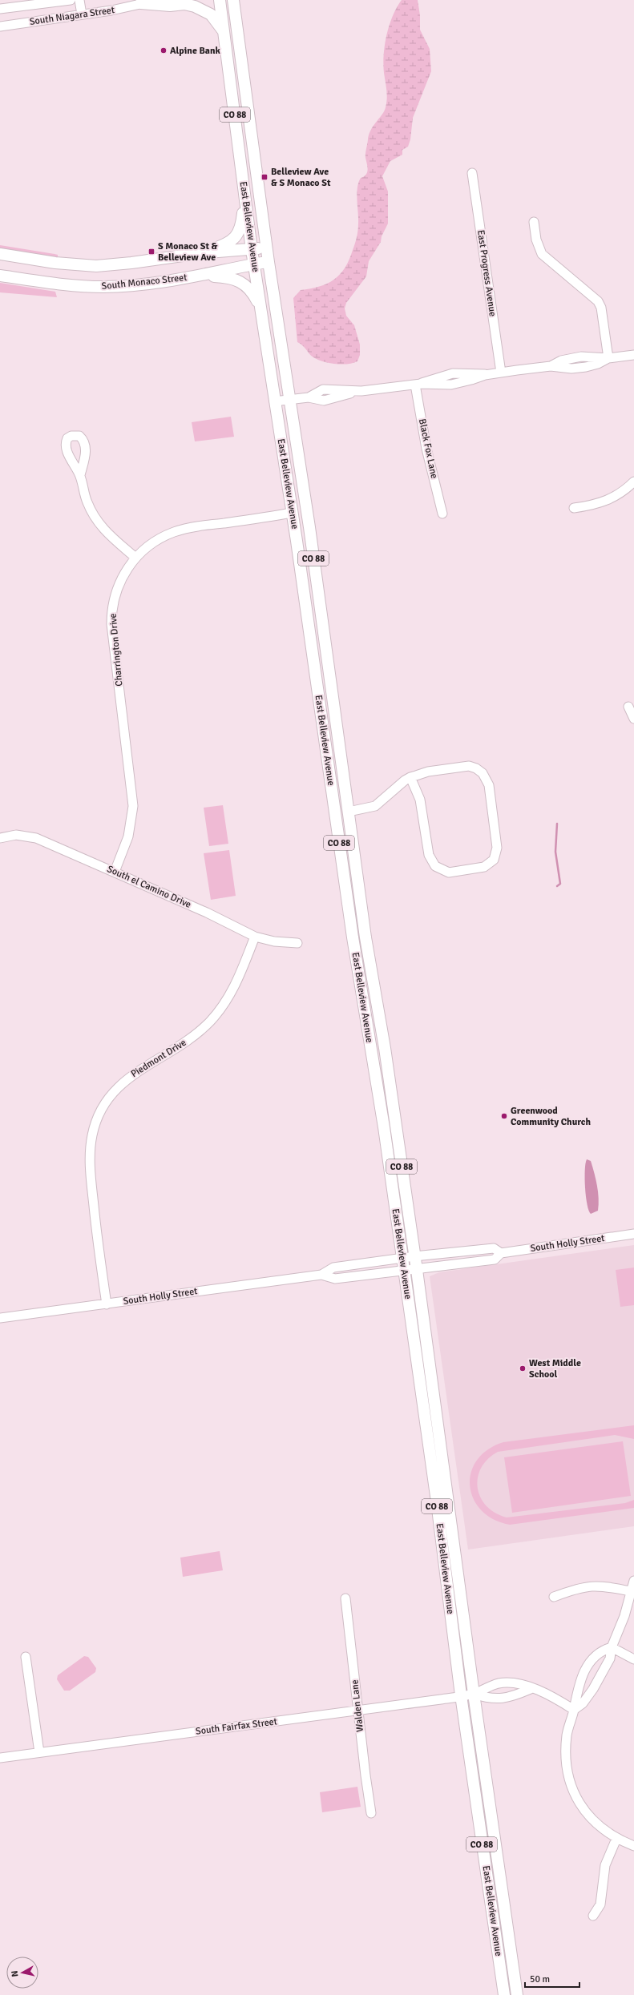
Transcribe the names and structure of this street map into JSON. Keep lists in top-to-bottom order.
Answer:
{
  "streets": {
    "main road": ["CO 88", "East Belleview Avenue", "South Monaco Street"],
    "street": [
      "South Niagara Street",
      "East Progress Avenue",
      "Black Fox Lane",
      "Charrington Drive",
      "South el Camino Drive",
      "Piedmont Drive",
      "South Holly Street",
      "Walden Lane",
      "South Fairfax Street"
    ]
  },
  "crossings": [
    ["East Belleview Avenue", "South Monaco Street"],
    ["East Belleview Avenue", "Charrington Drive"],
    ["East Belleview Avenue", "South Holly Street"],
    ["East Belleview Avenue", "South Fairfax Street"],
    ["Charrington Drive", "South el Camino Drive"],
    ["South el Camino Drive", "Piedmont Drive"],
    ["Piedmont Drive", "South Holly Street"],
    ["Walden Lane", "South Fairfax Street"]
  ],
  "places": {
    "other": ["Alpine Bank", "Greenwood Community Church", "West Middle School"],
    "transit": ["Belleview Ave & S Monaco St", "S Monaco St & Belleview Ave"]
  },
  "scale_bar": "50 m",
  "north": "left"
}
